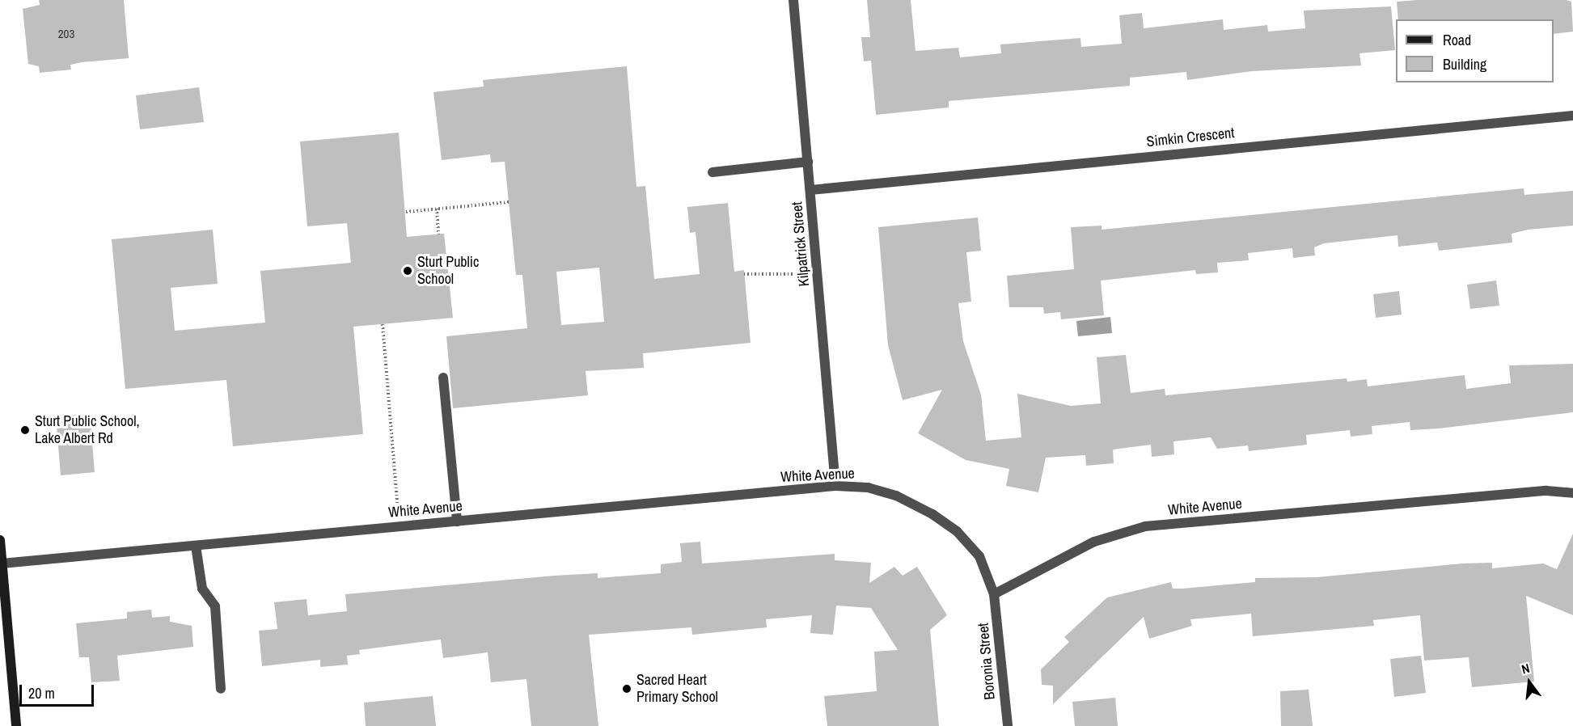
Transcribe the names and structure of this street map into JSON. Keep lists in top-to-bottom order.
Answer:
{
  "streets": {
    "street": [
      "Simkin Crescent",
      "Kilpatrick Street",
      "White Avenue",
      "Boronia Street"
    ]
  },
  "crossings": [
    ["Simkin Crescent", "Kilpatrick Street"],
    ["Kilpatrick Street", "White Avenue"],
    ["White Avenue", "Boronia Street"]
  ],
  "places": ["Sturt Public School", "Sturt Public School, Lake Albert Rd", "Sacred Heart Primary School"],
  "house_numbers": ["203"],
  "legend": ["Road", "Building"],
  "scale_bar": "20 m",
  "north": "top"
}
